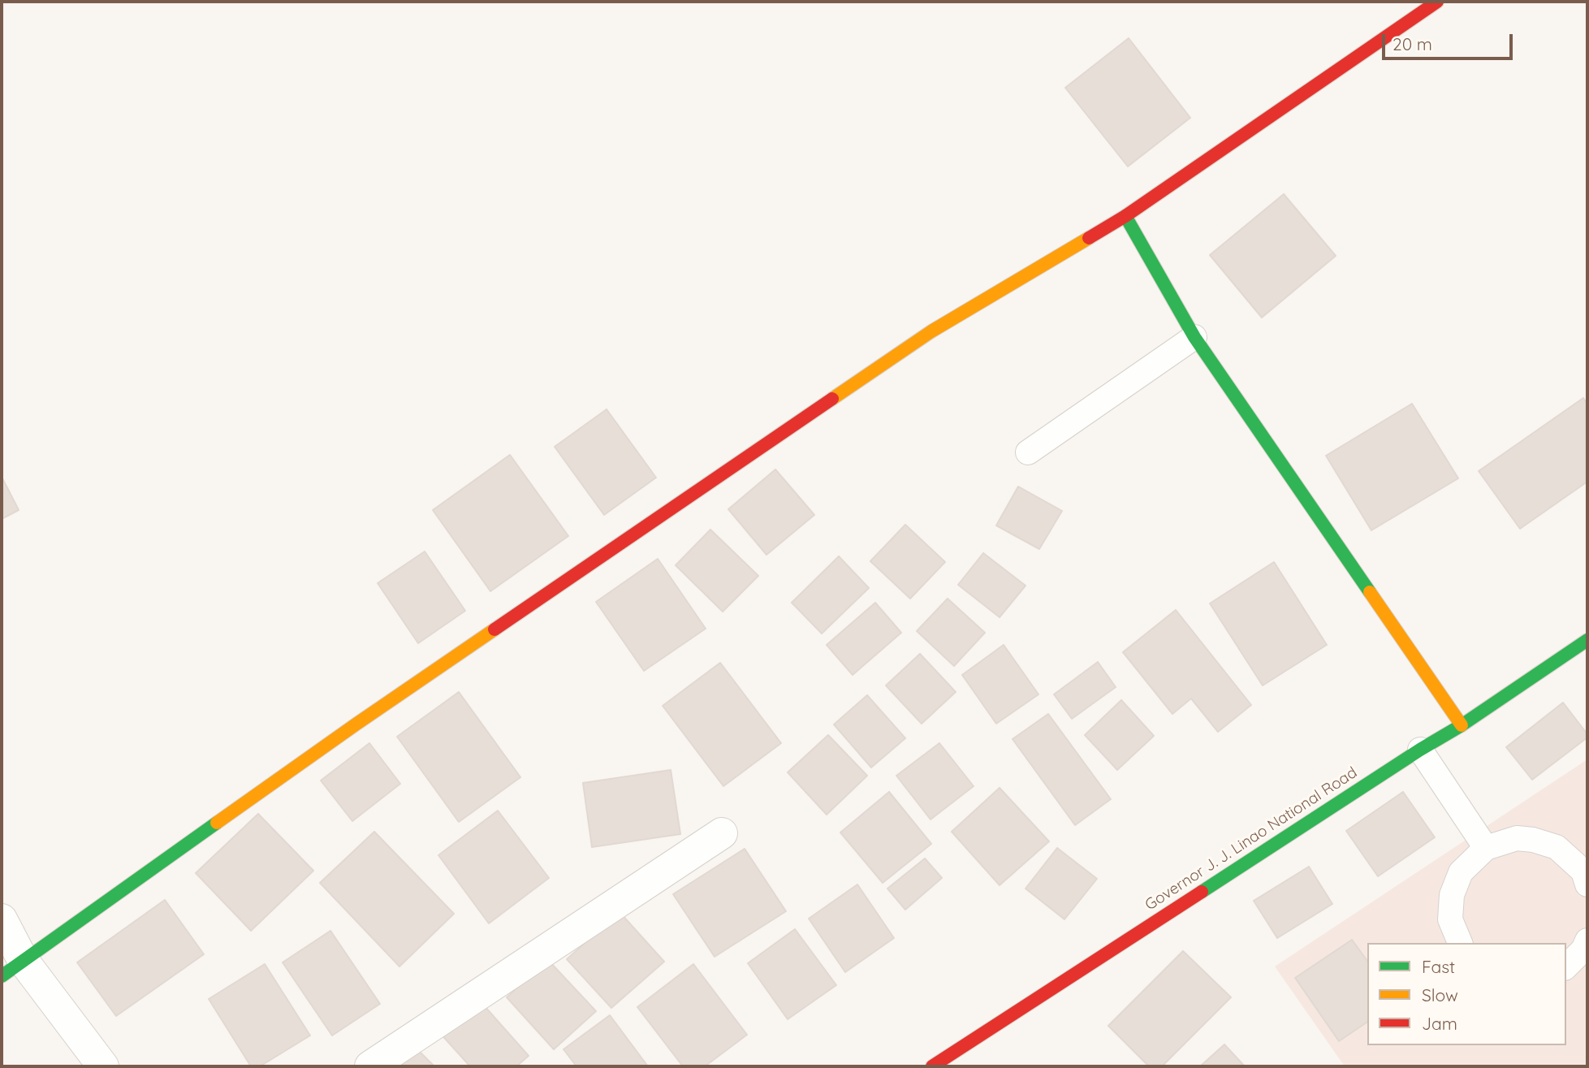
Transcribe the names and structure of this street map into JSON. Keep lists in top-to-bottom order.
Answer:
{
  "streets": {
    "street": ["Governor J. J. Linao National Road"]
  },
  "legend": ["Fast", "Slow", "Jam"],
  "scale_bar": "20 m"
}
